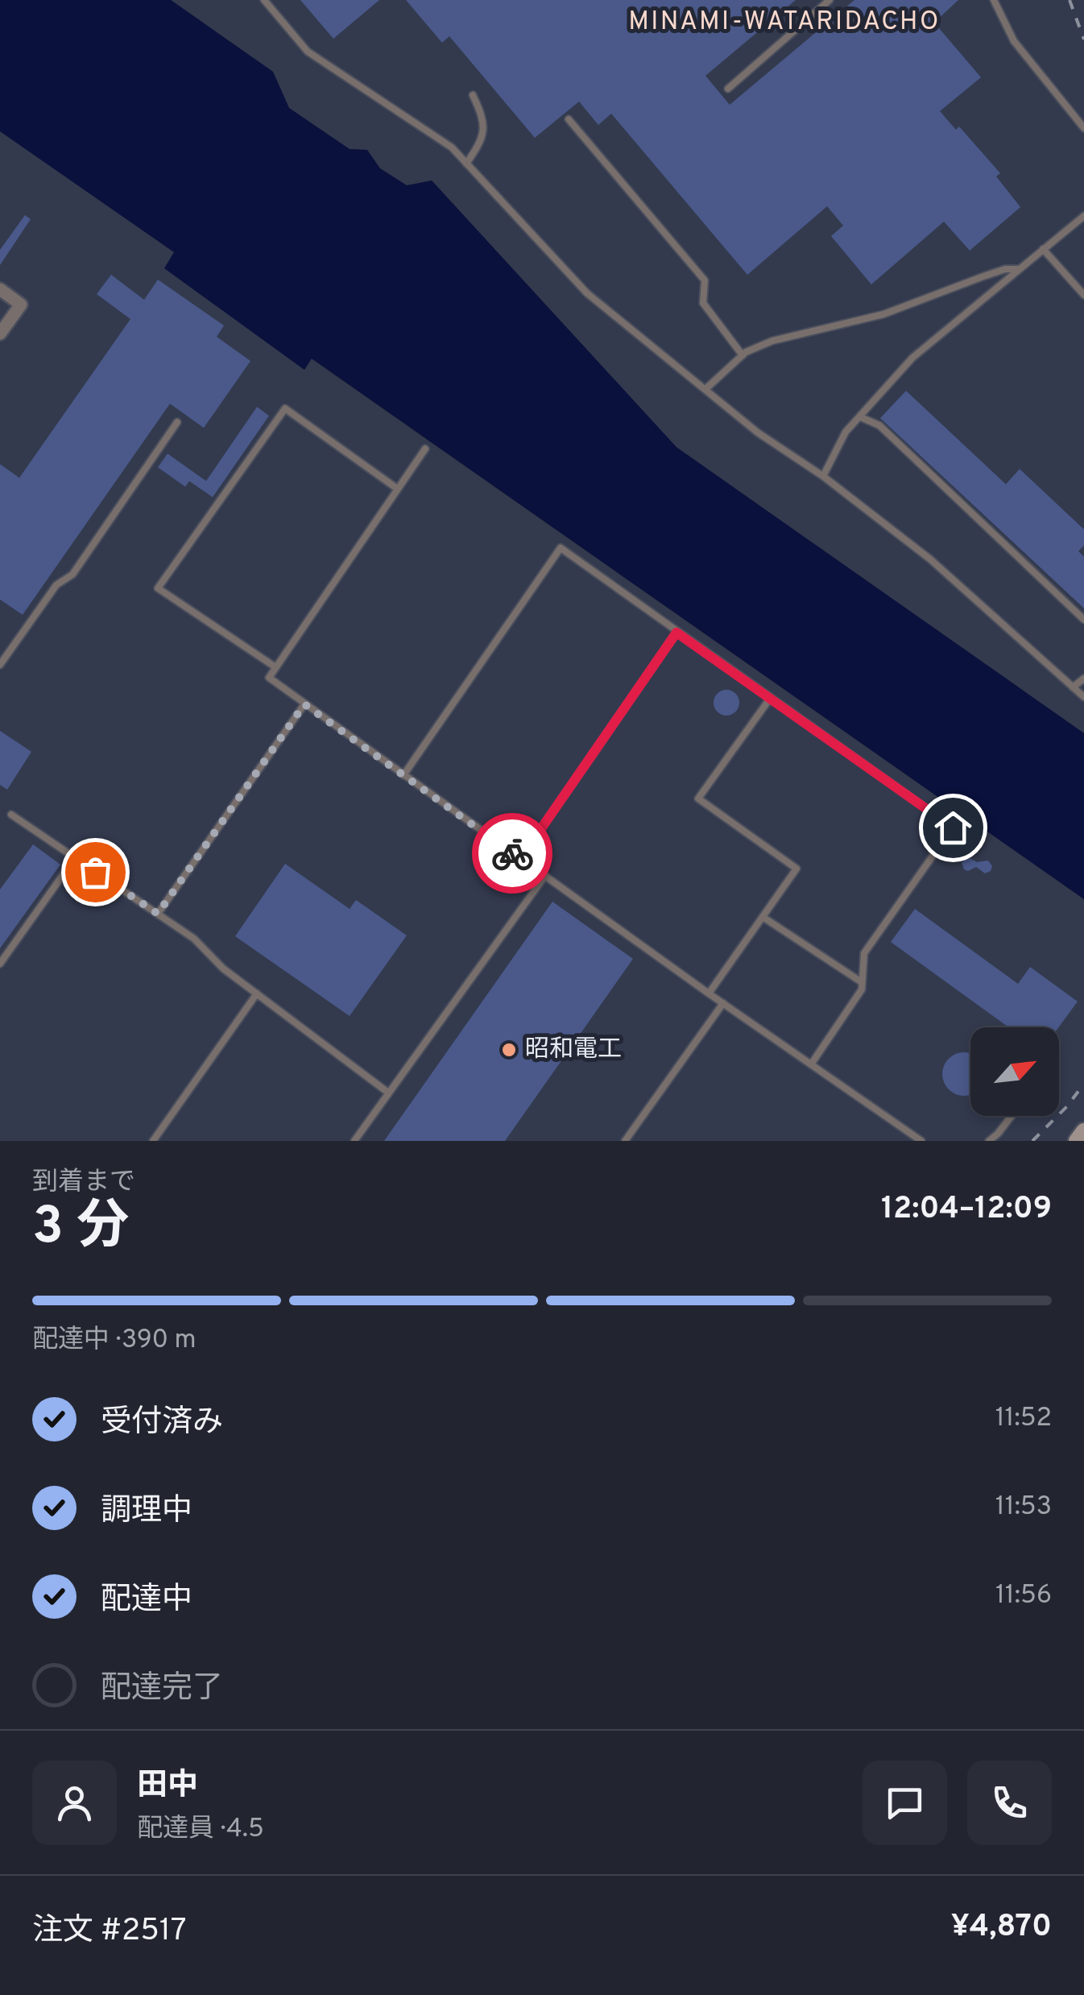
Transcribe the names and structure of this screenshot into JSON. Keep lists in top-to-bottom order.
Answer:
{
  "districts": ["MINAMI-WATARIDACHO"],
  "places": ["昭和電工"],
  "north": "top right",
  "page": {
    "heading": ["3 分", "到着まで", "12:04–12:09"],
    "panel": [
      "田中",
      "配達員 · 4.5",
      "注文 #2517",
      "¥4,870"
    ],
    "bar": "配達中 · 390 m",
    "list": [
      ["受付済み", "11:52"],
      ["調理中", "11:53"],
      ["配達中", "11:56"],
      "配達完了"
    ]
  }
}
